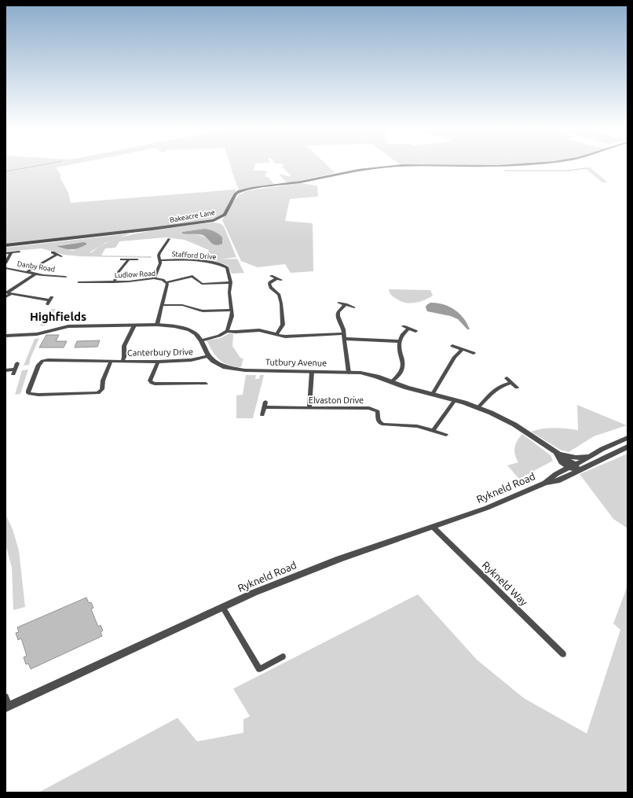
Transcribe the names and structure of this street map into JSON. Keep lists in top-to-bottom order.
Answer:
{
  "streets": {
    "street": [
      "Bakeacre Lane",
      "Stafford Drive",
      "Danby Road",
      "Ludlow Road",
      "Canterbury Drive",
      "Tutbury Avenue",
      "Elvaston Drive",
      "Rykneld Road",
      "Rykneld Way"
    ]
  },
  "crossings": [
    ["Ludlow Road", "Tutbury Avenue"],
    ["Canterbury Drive", "Tutbury Avenue"],
    ["Tutbury Avenue", "Rykneld Road"],
    ["Rykneld Road", "Rykneld Way"]
  ],
  "districts": ["Highfields"]
}
